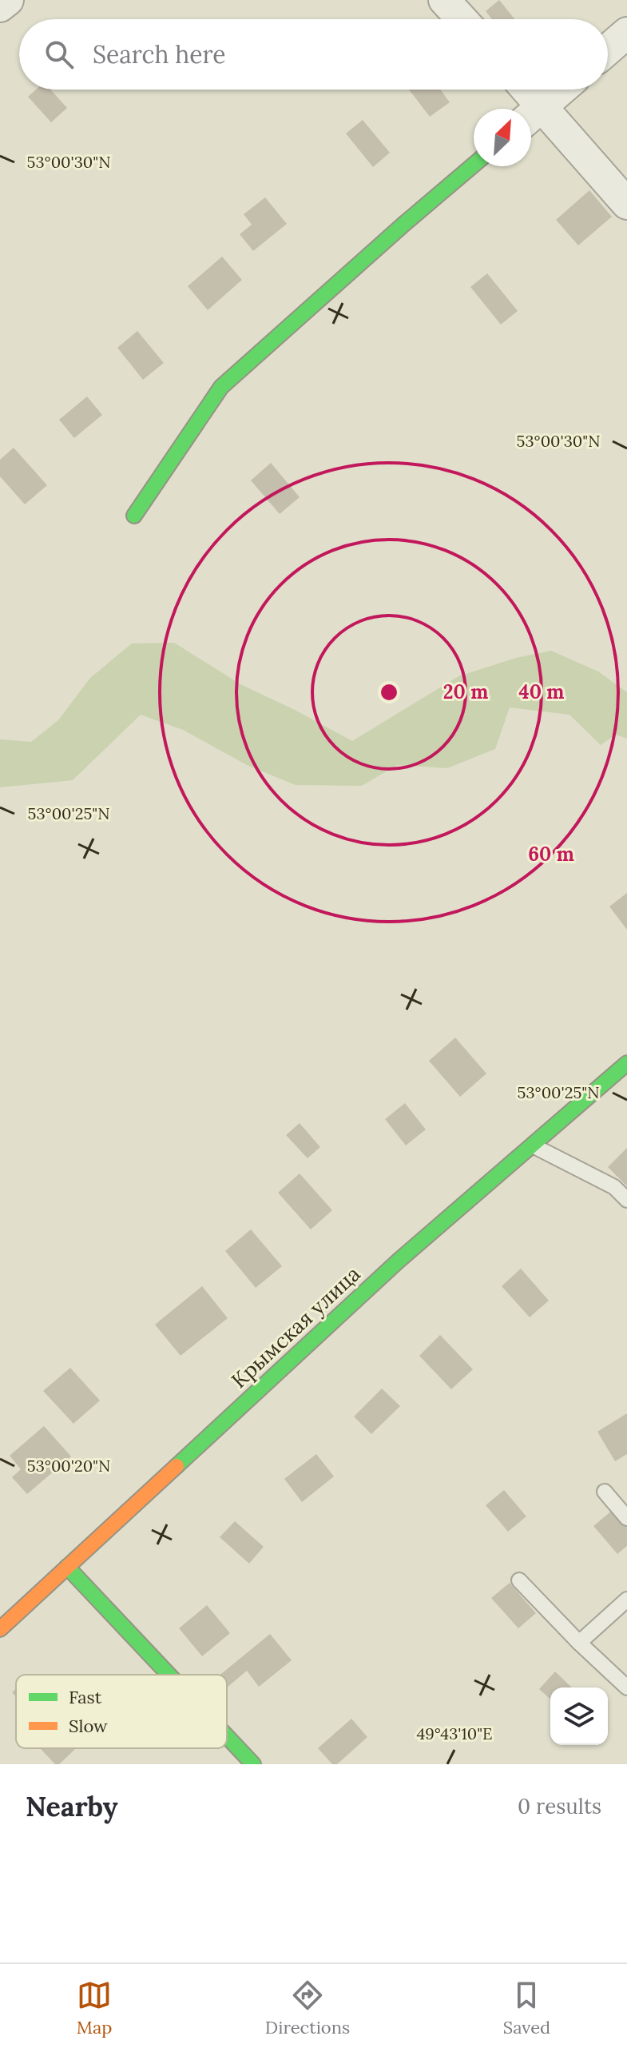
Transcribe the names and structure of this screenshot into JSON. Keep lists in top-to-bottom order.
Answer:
{
  "streets": {
    "street": ["Крымская улица"]
  },
  "legend": ["Fast", "Slow"],
  "north": "top right",
  "page": {
    "search": "Search here",
    "heading": ["Nearby", "0 results"],
    "nav": ["Map", "Directions", "Saved"]
  },
  "coordinates": [
    "53°00'30\"N",
    "53°00'25\"N",
    "53°00'20\"N",
    "49°43'10\"E"
  ],
  "rings": ["20 m", "40 m", "60 m"]
}
